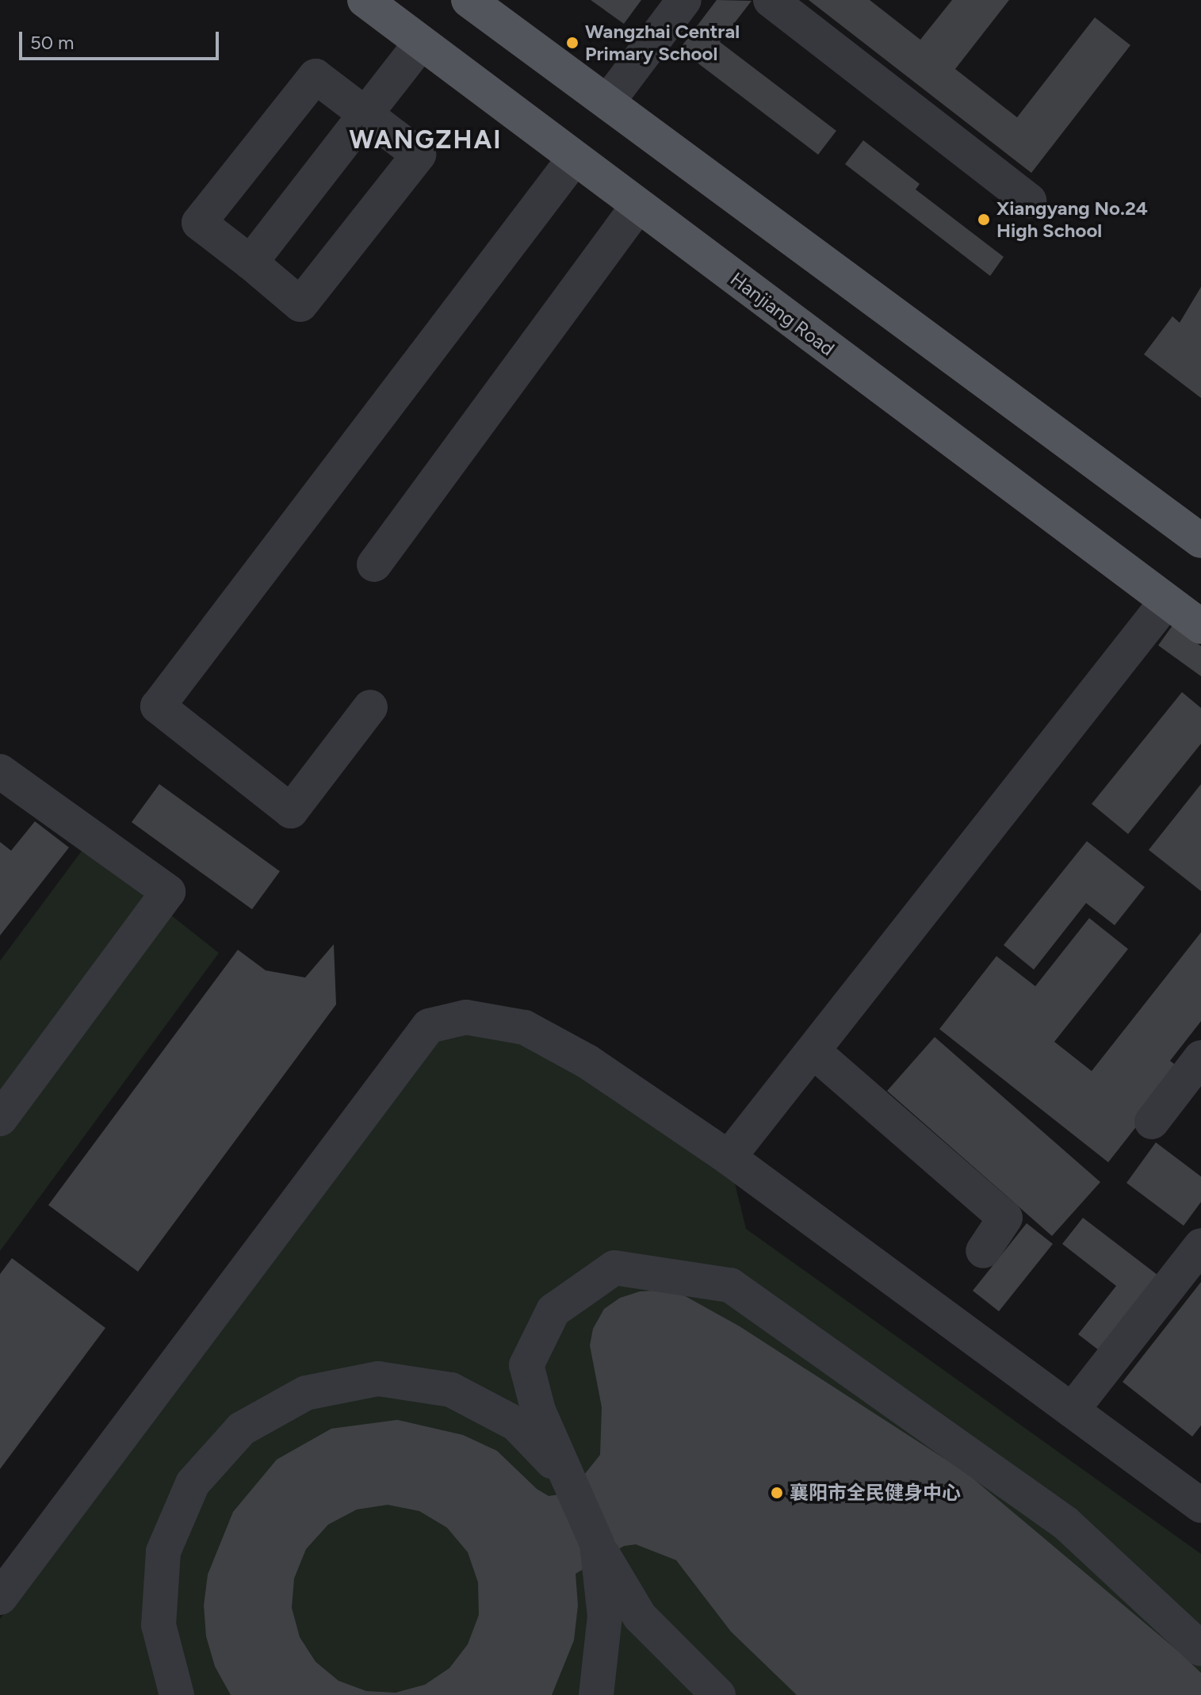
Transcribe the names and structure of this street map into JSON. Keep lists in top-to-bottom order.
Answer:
{
  "streets": {
    "main road": ["Hanjiang Road"]
  },
  "districts": ["WANGZHAI"],
  "places": ["Wangzhai Central Primary School", "Xiangyang No.24 High School", "襄阳市全民健身中心"],
  "scale_bar": "50 m"
}
